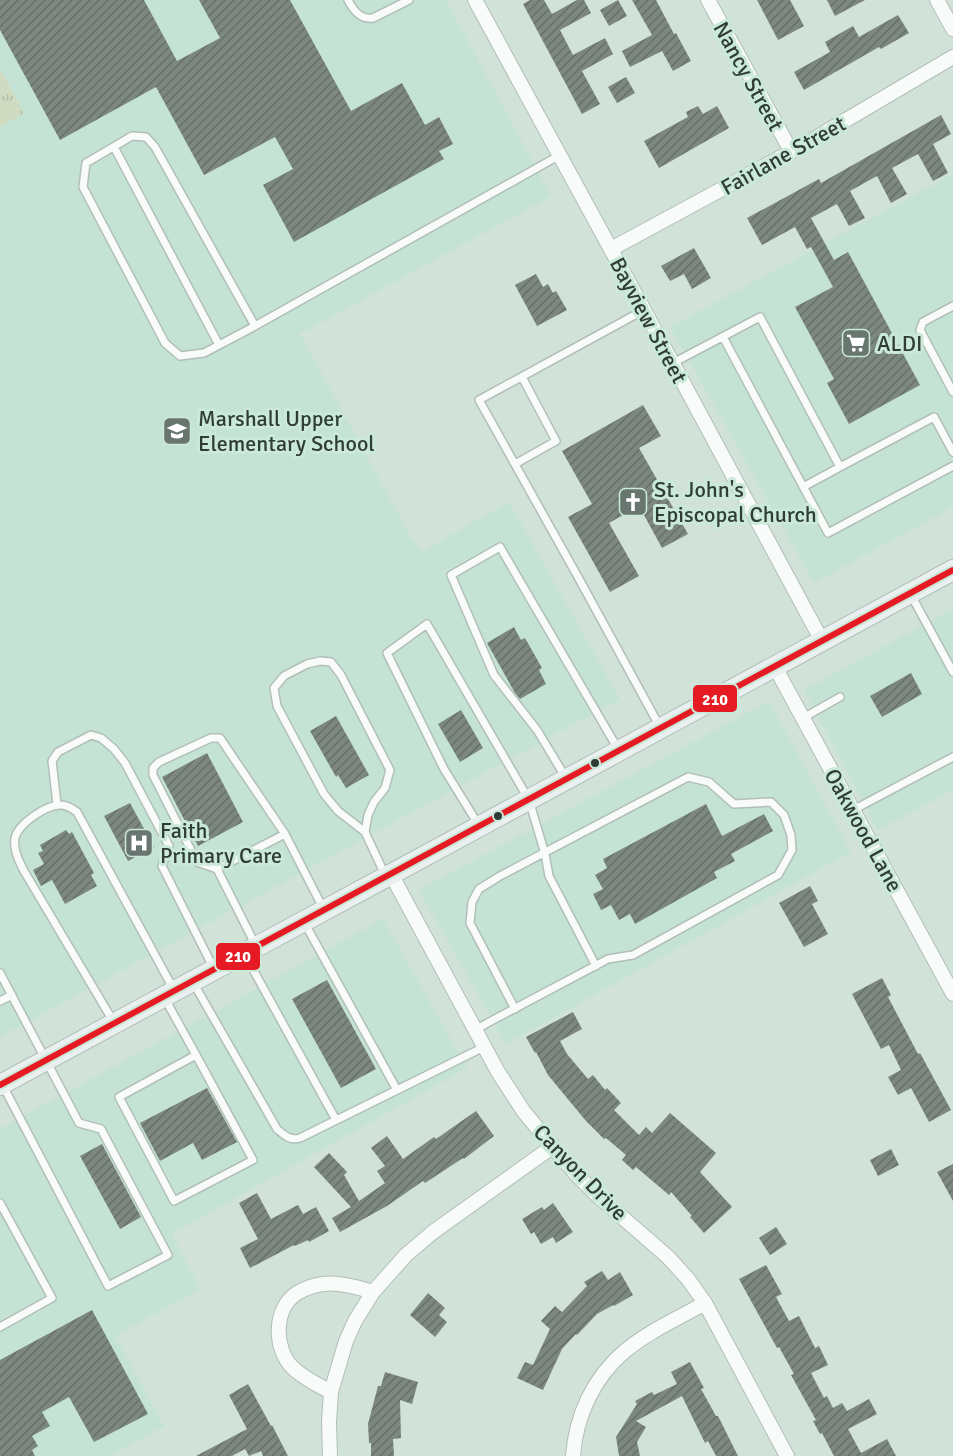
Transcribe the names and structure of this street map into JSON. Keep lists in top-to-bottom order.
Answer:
{
  "streets": {
    "street": [
      "Nancy Street",
      "Fairlane Street",
      "Bayview Street",
      "Oakwood Lane",
      "Canyon Drive"
    ]
  },
  "crossings": [
    ["Nancy Street", "Fairlane Street"],
    ["Fairlane Street", "Bayview Street"]
  ],
  "places": {
    "supermarket": ["ALDI"],
    "school or university": ["Marshall Upper Elementary School"],
    "church": ["St. John's Episcopal Church"],
    "hospital": ["Faith Primary Care"]
  },
  "lines": ["transit line 210"]
}
